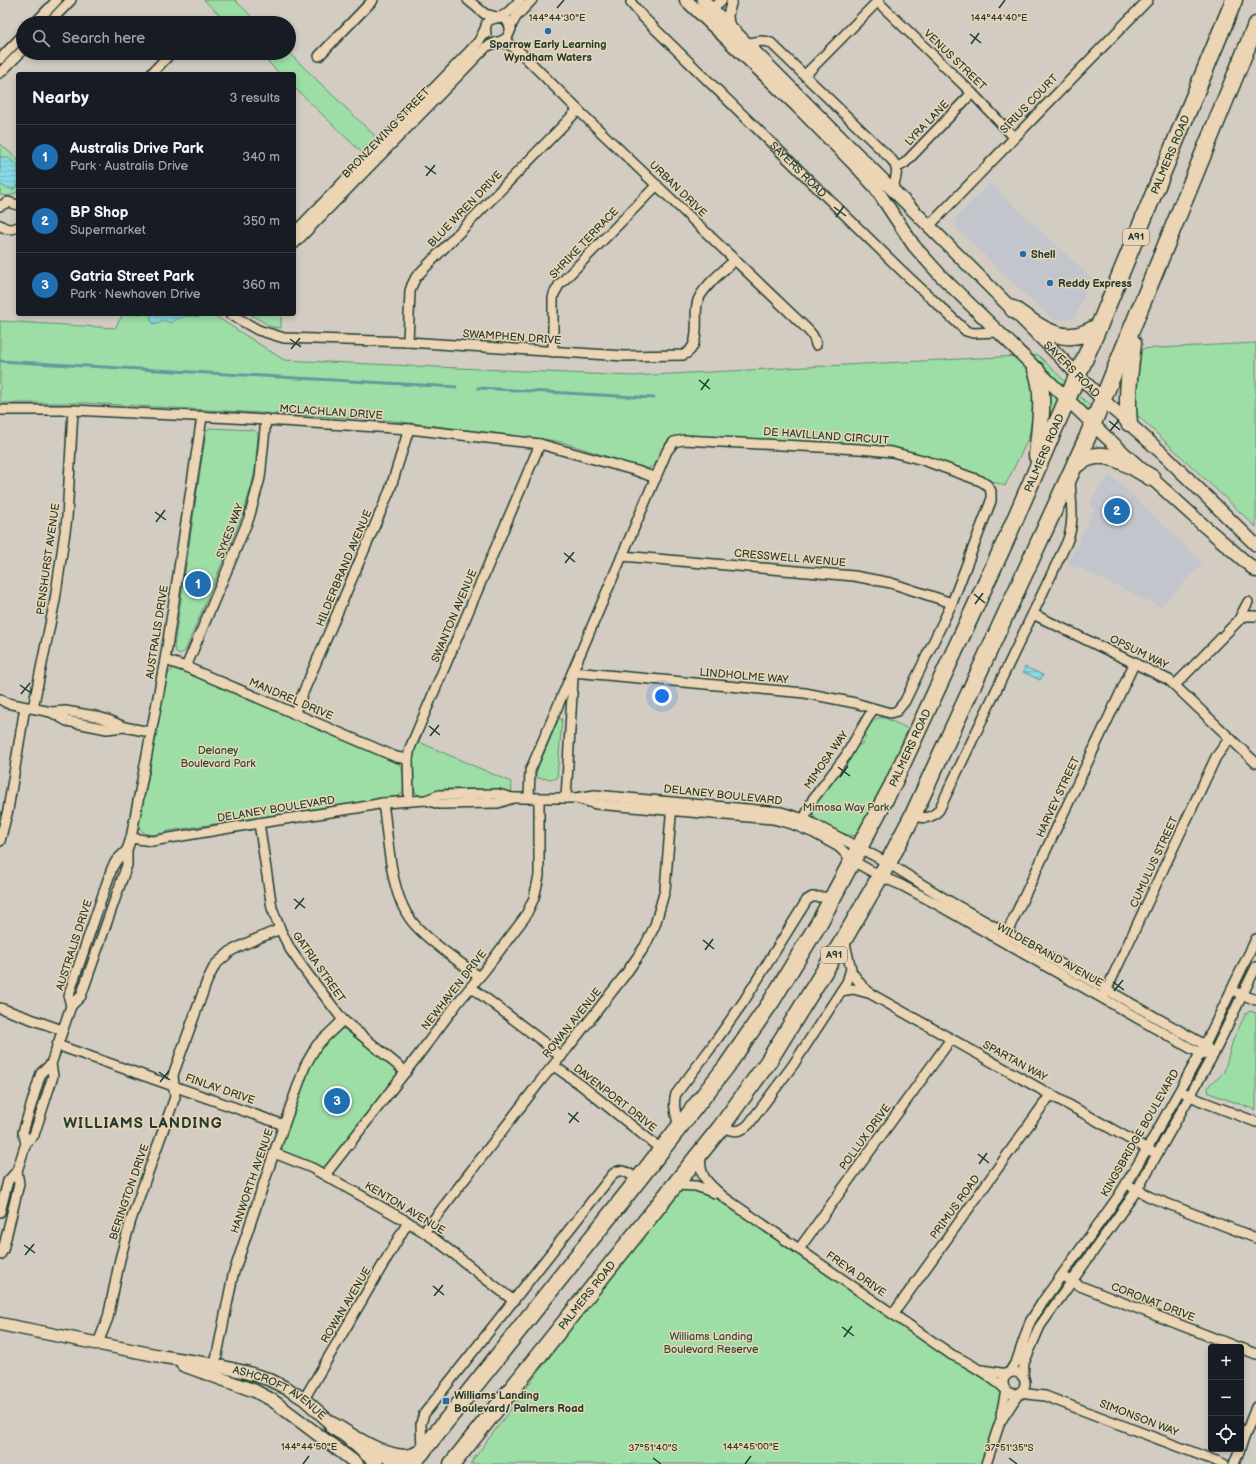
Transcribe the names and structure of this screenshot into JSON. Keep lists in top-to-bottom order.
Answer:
{
  "streets": {
    "highway": ["PALMERS ROAD", "A91"],
    "main road": ["SAYERS ROAD", "ASHCROFT AVENUE"],
    "street": [
      "VENUS STREET",
      "SIRIUS COURT",
      "LYRA LANE",
      "BRONZEWING STREET",
      "URBAN DRIVE",
      "BLUE WREN DRIVE",
      "SHRIKE TERRACE",
      "SWAMPHEN DRIVE",
      "MCLACHLAN DRIVE",
      "DE HAVILLAND CIRCUIT",
      "SYKES WAY",
      "CRESSWELL AVENUE",
      "PENSHURST AVENUE",
      "HILDERBRAND AVENUE",
      "SWANTON AVENUE",
      "AUSTRALIS DRIVE",
      "OPSUM WAY",
      "LINDHOLME WAY",
      "MANDREL DRIVE",
      "MIMOSA WAY",
      "DELANEY BOULEVARD",
      "HARVEY STREET",
      "CUMULUS STREET",
      "WILDEBRAND AVENUE",
      "GATRIA STREET",
      "NEWHAVEN DRIVE",
      "ROWAN AVENUE",
      "SPARTAN WAY",
      "FINLAY DRIVE",
      "DAVENPORT DRIVE",
      "KINGSBRIDGE BOULEVARD",
      "POLLUX DRIVE",
      "HANWORTH AVENUE",
      "BERINGTON DRIVE",
      "PRIMUS ROAD",
      "KENTON AVENUE",
      "FREYA DRIVE",
      "CORONAT DRIVE",
      "SIMONSON WAY"
    ]
  },
  "crossings": [
    ["VENUS STREET", "SIRIUS COURT"],
    ["VENUS STREET", "LYRA LANE"],
    ["SIRIUS COURT", "SAYERS ROAD"],
    ["BRONZEWING STREET", "URBAN DRIVE"],
    ["PALMERS ROAD", "SAYERS ROAD"],
    ["PALMERS ROAD", "OPSUM WAY"],
    ["PALMERS ROAD", "DELANEY BOULEVARD"],
    ["PALMERS ROAD", "WILDEBRAND AVENUE"],
    ["PALMERS ROAD", "DAVENPORT DRIVE"],
    ["PALMERS ROAD", "FREYA DRIVE"],
    ["URBAN DRIVE", "BLUE WREN DRIVE"],
    ["URBAN DRIVE", "SHRIKE TERRACE"],
    ["URBAN DRIVE", "SWAMPHEN DRIVE"],
    ["BLUE WREN DRIVE", "SWAMPHEN DRIVE"],
    ["SHRIKE TERRACE", "SWAMPHEN DRIVE"],
    ["MCLACHLAN DRIVE", "DE HAVILLAND CIRCUIT"],
    ["MCLACHLAN DRIVE", "SYKES WAY"],
    ["MCLACHLAN DRIVE", "PENSHURST AVENUE"],
    ["MCLACHLAN DRIVE", "HILDERBRAND AVENUE"],
    ["MCLACHLAN DRIVE", "SWANTON AVENUE"],
    ["MCLACHLAN DRIVE", "AUSTRALIS DRIVE"],
    ["DE HAVILLAND CIRCUIT", "CRESSWELL AVENUE"],
    ["DE HAVILLAND CIRCUIT", "LINDHOLME WAY"],
    ["DE HAVILLAND CIRCUIT", "DELANEY BOULEVARD"],
    ["SYKES WAY", "MANDREL DRIVE"],
    ["HILDERBRAND AVENUE", "MANDREL DRIVE"],
    ["SWANTON AVENUE", "MANDREL DRIVE"],
    ["SWANTON AVENUE", "DELANEY BOULEVARD"],
    ["AUSTRALIS DRIVE", "MANDREL DRIVE"],
    ["AUSTRALIS DRIVE", "DELANEY BOULEVARD"],
    ["AUSTRALIS DRIVE", "FINLAY DRIVE"],
    ["OPSUM WAY", "HARVEY STREET"],
    ["OPSUM WAY", "CUMULUS STREET"],
    ["LINDHOLME WAY", "MIMOSA WAY"],
    ["MIMOSA WAY", "DELANEY BOULEVARD"],
    ["DELANEY BOULEVARD", "WILDEBRAND AVENUE"],
    ["DELANEY BOULEVARD", "GATRIA STREET"],
    ["DELANEY BOULEVARD", "NEWHAVEN DRIVE"],
    ["DELANEY BOULEVARD", "ROWAN AVENUE"],
    ["HARVEY STREET", "WILDEBRAND AVENUE"],
    ["CUMULUS STREET", "WILDEBRAND AVENUE"],
    ["WILDEBRAND AVENUE", "KINGSBRIDGE BOULEVARD"],
    ["GATRIA STREET", "NEWHAVEN DRIVE"],
    ["GATRIA STREET", "HANWORTH AVENUE"],
    ["GATRIA STREET", "BERINGTON DRIVE"],
    ["NEWHAVEN DRIVE", "KENTON AVENUE"],
    ["ROWAN AVENUE", "DAVENPORT DRIVE"],
    ["ROWAN AVENUE", "KENTON AVENUE"],
    ["ROWAN AVENUE", "ASHCROFT AVENUE"],
    ["SPARTAN WAY", "KINGSBRIDGE BOULEVARD"],
    ["SPARTAN WAY", "POLLUX DRIVE"],
    ["SPARTAN WAY", "PRIMUS ROAD"],
    ["FINLAY DRIVE", "HANWORTH AVENUE"],
    ["FINLAY DRIVE", "BERINGTON DRIVE"],
    ["KINGSBRIDGE BOULEVARD", "FREYA DRIVE"],
    ["KINGSBRIDGE BOULEVARD", "CORONAT DRIVE"],
    ["KINGSBRIDGE BOULEVARD", "SIMONSON WAY"],
    ["POLLUX DRIVE", "FREYA DRIVE"],
    ["HANWORTH AVENUE", "KENTON AVENUE"],
    ["HANWORTH AVENUE", "ASHCROFT AVENUE"],
    ["BERINGTON DRIVE", "ASHCROFT AVENUE"],
    ["PRIMUS ROAD", "FREYA DRIVE"],
    ["FREYA DRIVE", "SIMONSON WAY"]
  ],
  "districts": ["WILLIAMS LANDING"],
  "parks": ["Delaney Boulevard Park", "Mimosa Way Park", "Williams Landing Boulevard Reserve"],
  "places": {
    "other": ["Sparrow Early Learning Wyndham Waters", "Shell", "Reddy Express"],
    "transit": ["Williams Landing Boulevard/ Palmers Road"]
  },
  "page": {
    "search": "Search here",
    "heading": ["Nearby", "3 results"],
    "list": [
      {
        "mark": "1",
        "name": "Australis Drive Park",
        "note": "Park · Australis Drive",
        "value": "340 m"
      },
      {
        "mark": "2",
        "name": "BP Shop",
        "note": "Supermarket",
        "value": "350 m"
      },
      {
        "mark": "3",
        "name": "Gatria Street Park",
        "note": "Park · Newhaven Drive",
        "value": "360 m"
      }
    ],
    "pins": ["2", "1", "3"],
    "map_buttons": ["+", "−"]
  },
  "coordinates": [
    "144°44'40\"E",
    "144°44'30\"E",
    "144°44'50\"E",
    "144°45'00\"E",
    "37°51'40\"S",
    "37°51'35\"S"
  ]
}
